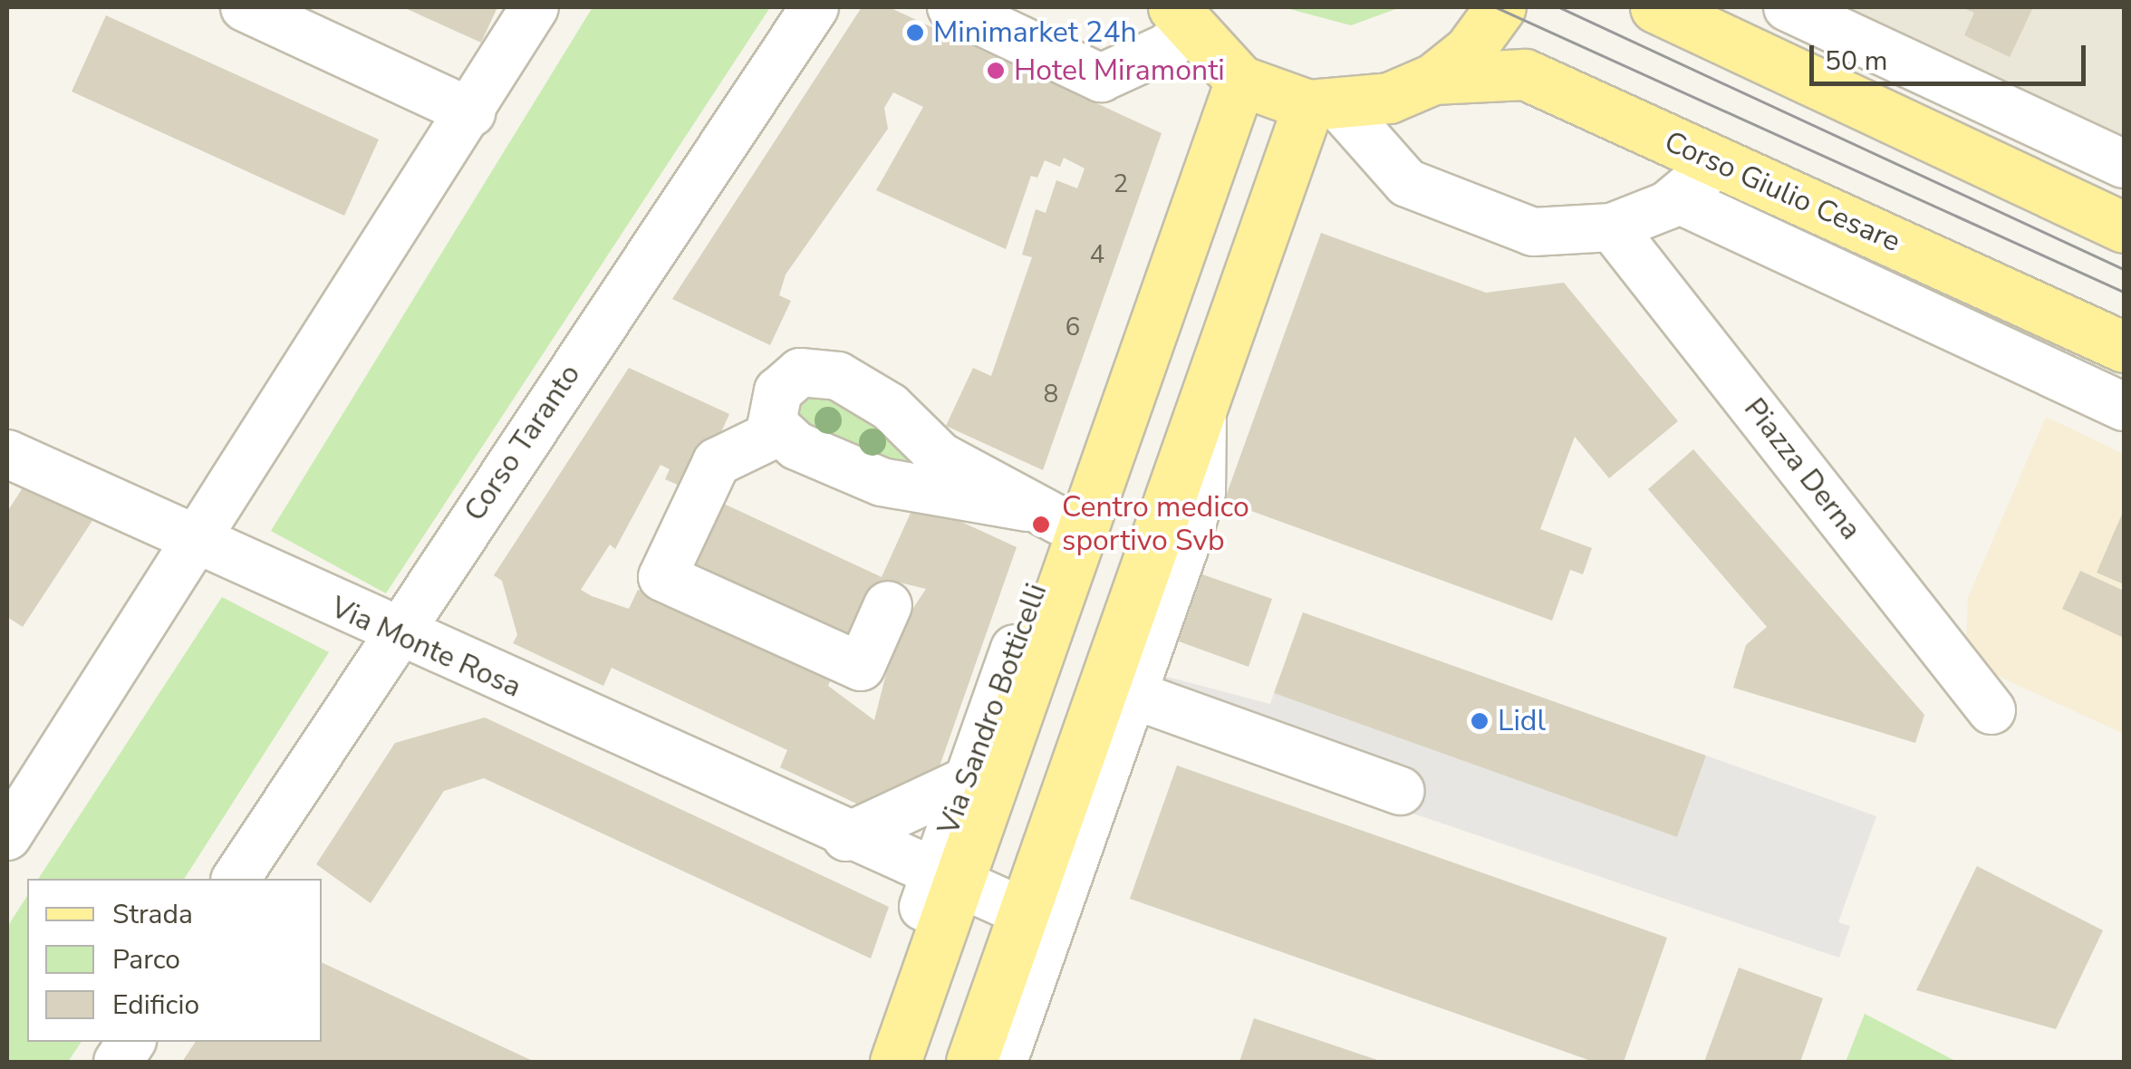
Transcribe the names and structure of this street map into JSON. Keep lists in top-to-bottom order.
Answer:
{
  "streets": {
    "main road": ["Corso Giulio Cesare", "Via Sandro Botticelli"],
    "street": ["Corso Taranto", "Piazza Derna", "Via Monte Rosa"]
  },
  "crossings": [
    ["Corso Taranto", "Via Monte Rosa"],
    ["Via Monte Rosa", "Via Sandro Botticelli"]
  ],
  "places": [
    "Minimarket 24h",
    "Hotel Miramonti",
    "Centro medico sportivo Svb",
    "Lidl"
  ],
  "house_numbers": [
    "2",
    "4",
    "6",
    "8"
  ],
  "legend": ["Strada", "Parco", "Edificio"],
  "scale_bar": "50 m"
}
